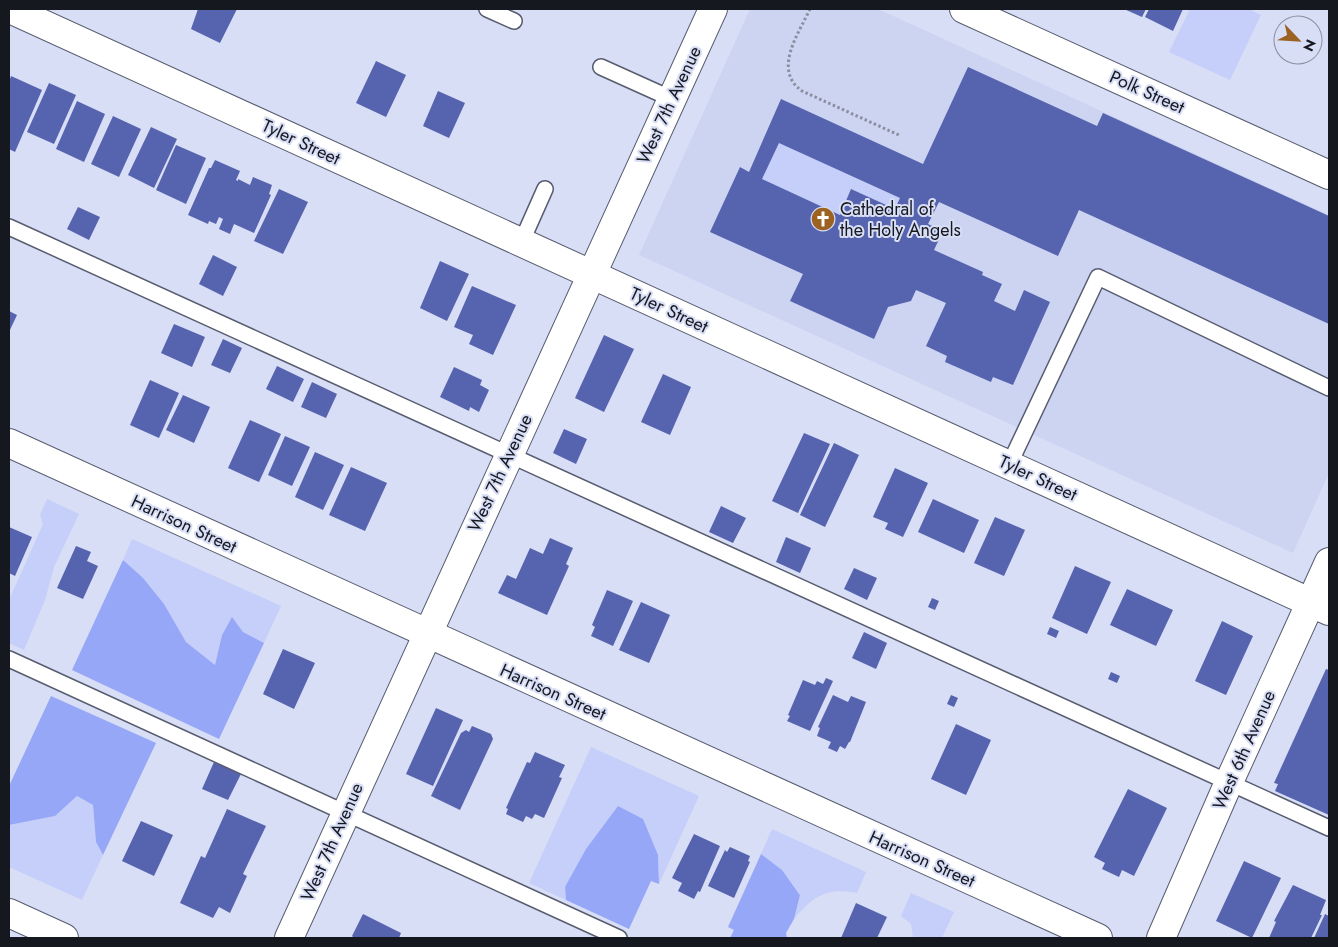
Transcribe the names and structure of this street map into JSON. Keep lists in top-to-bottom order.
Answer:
{
  "streets": {
    "street": [
      "Polk Street",
      "West 7th Avenue",
      "Tyler Street",
      "Harrison Street",
      "West 6th Avenue"
    ]
  },
  "crossings": [
    ["West 7th Avenue", "Tyler Street"],
    ["West 7th Avenue", "Harrison Street"],
    ["Tyler Street", "West 6th Avenue"]
  ],
  "places": {
    "church": ["Cathedral of the Holy Angels"]
  },
  "north": "bottom right"
}
